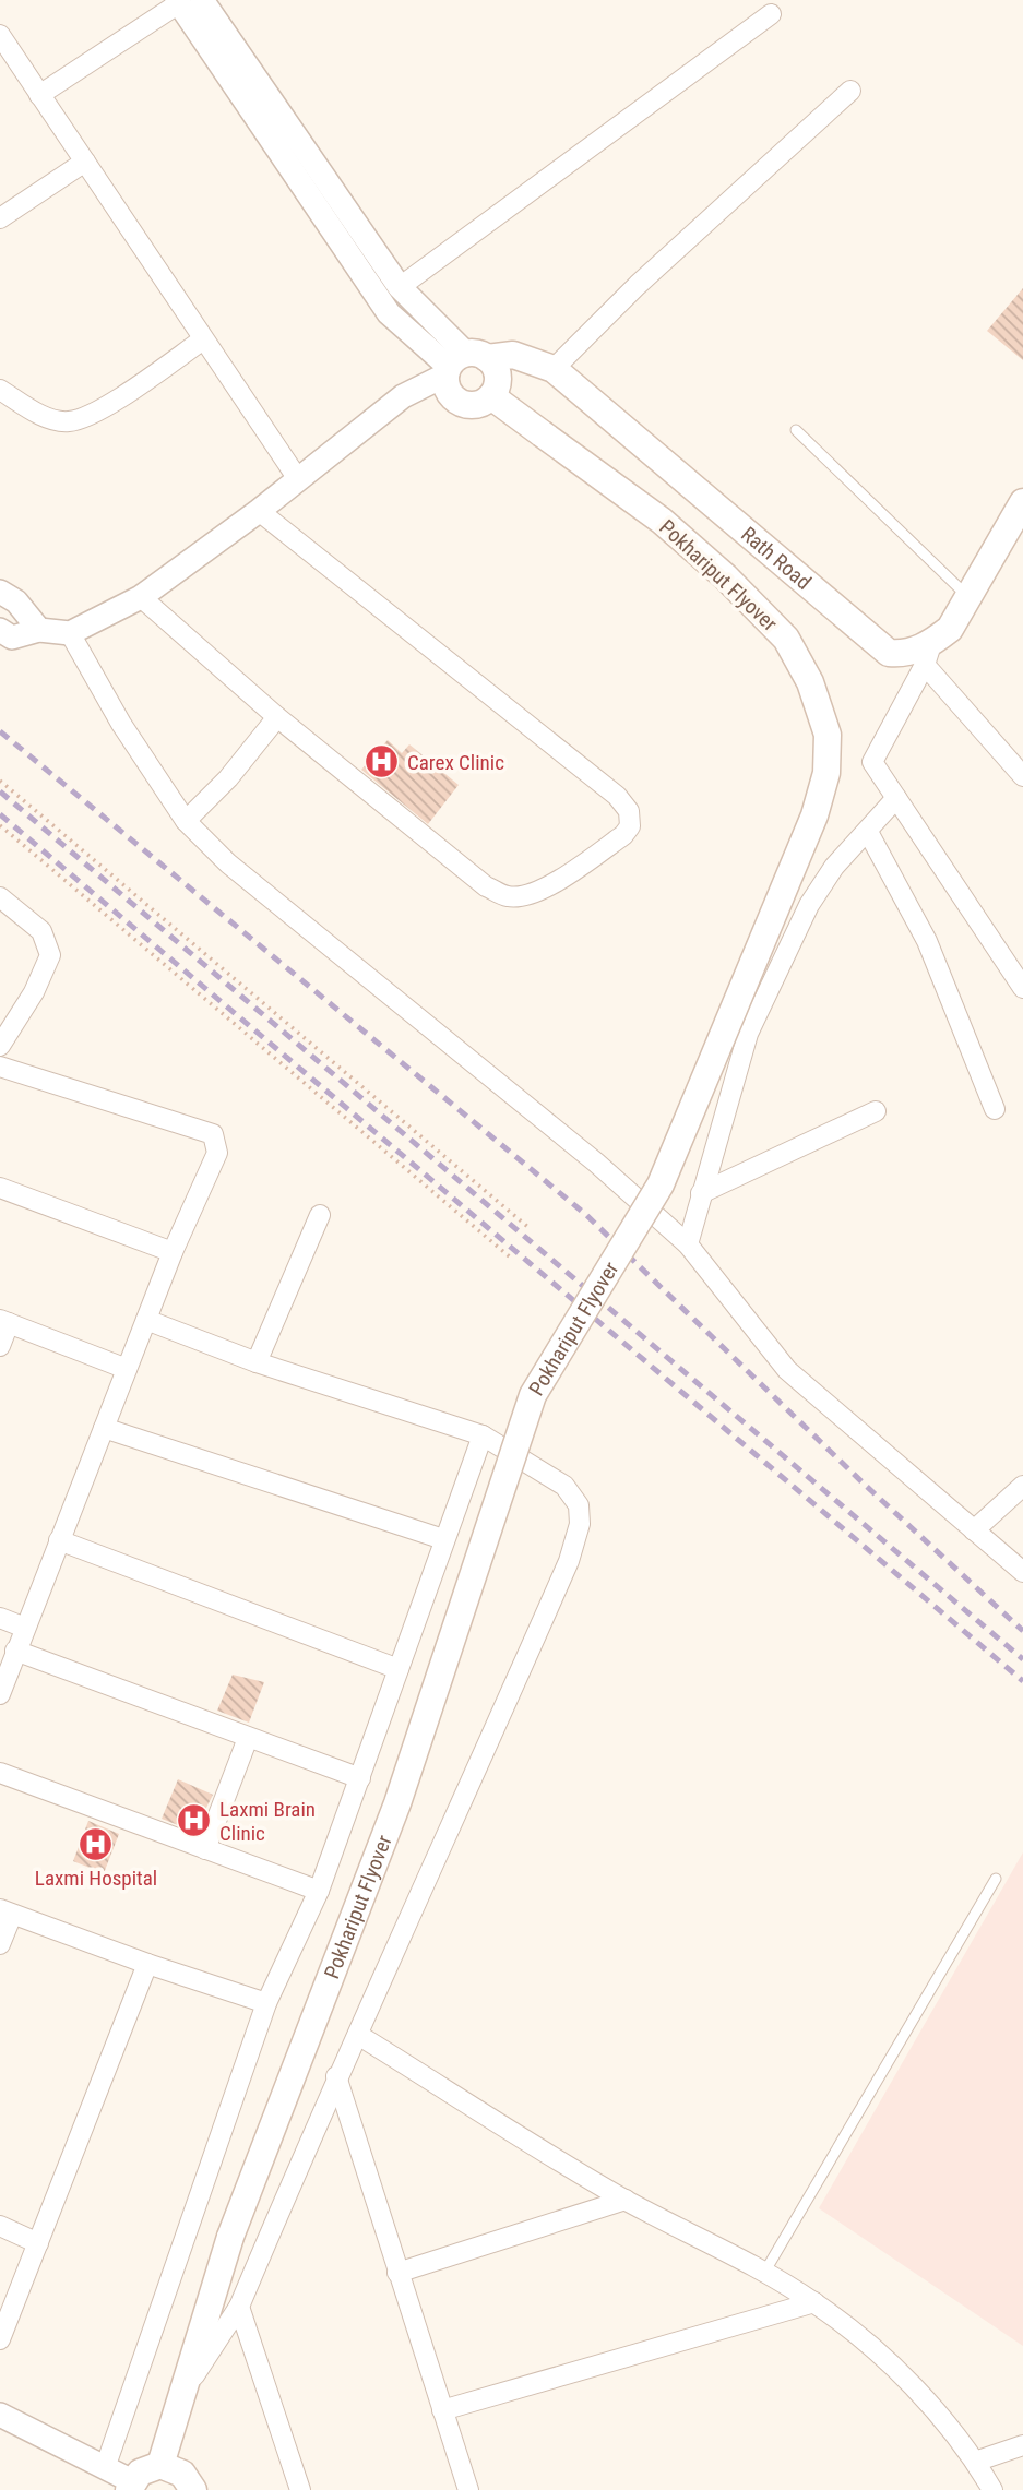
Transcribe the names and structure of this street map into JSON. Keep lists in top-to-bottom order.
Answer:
{
  "streets": {
    "main road": ["Rath Road", "Pokhariput Flyover"]
  },
  "places": {
    "hospital": ["Carex Clinic", "Laxmi Brain Clinic", "Laxmi Hospital"]
  }
}
